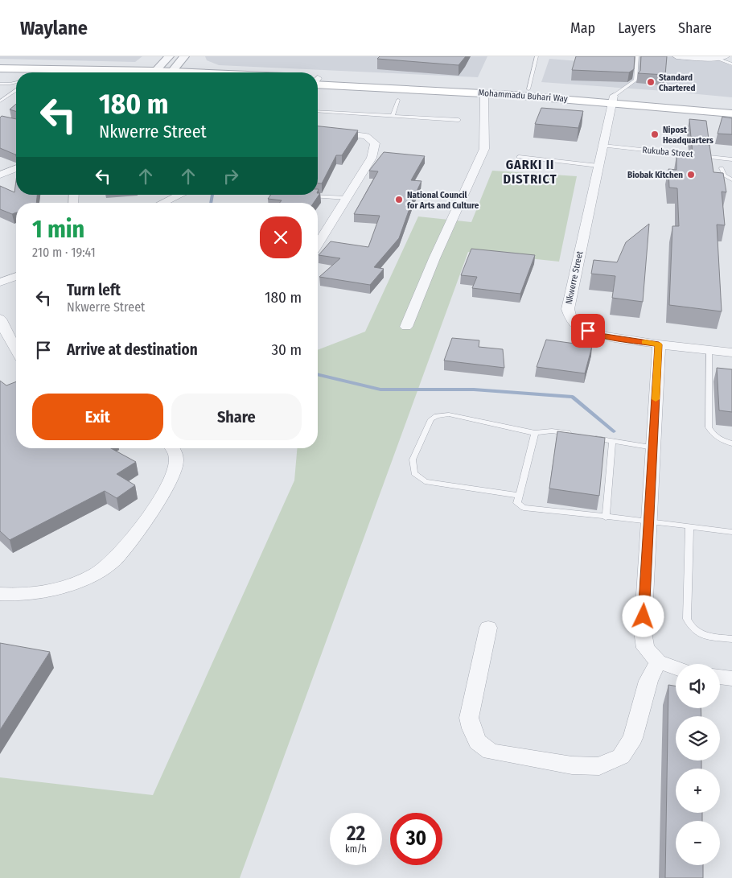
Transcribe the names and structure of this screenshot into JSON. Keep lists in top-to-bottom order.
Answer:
{
  "streets": {
    "main road": ["Mohammadu Buhari Way"],
    "street": ["Nkwerre Street"],
    "lane": ["Rukuba Street"]
  },
  "crossings": [
    ["Mohammadu Buhari Way", "Nkwerre Street"],
    ["Rukuba Street", "Nkwerre Street"]
  ],
  "districts": ["GARKI II DISTRICT"],
  "places": [
    "Standard Chartered",
    "Nipost Headquarters",
    "Biobak Kitchen",
    "National Council for Arts and Culture"
  ],
  "page": {
    "header": "Waylane",
    "nav": ["Map", "Layers", "Share"],
    "turn": ["180 m", "Nkwerre Street"],
    "heading": ["1 min", "210 m · 19:41"],
    "list": [
      {
        "name": "Turn left",
        "note": "Nkwerre Street",
        "value": "180 m"
      },
      {
        "name": "Arrive at destination",
        "value": "30 m"
      }
    ],
    "buttons": ["Exit", "Share"],
    "map_buttons": ["+", "−"],
    "speed": "22 km/h",
    "limit": "30"
  }
}
